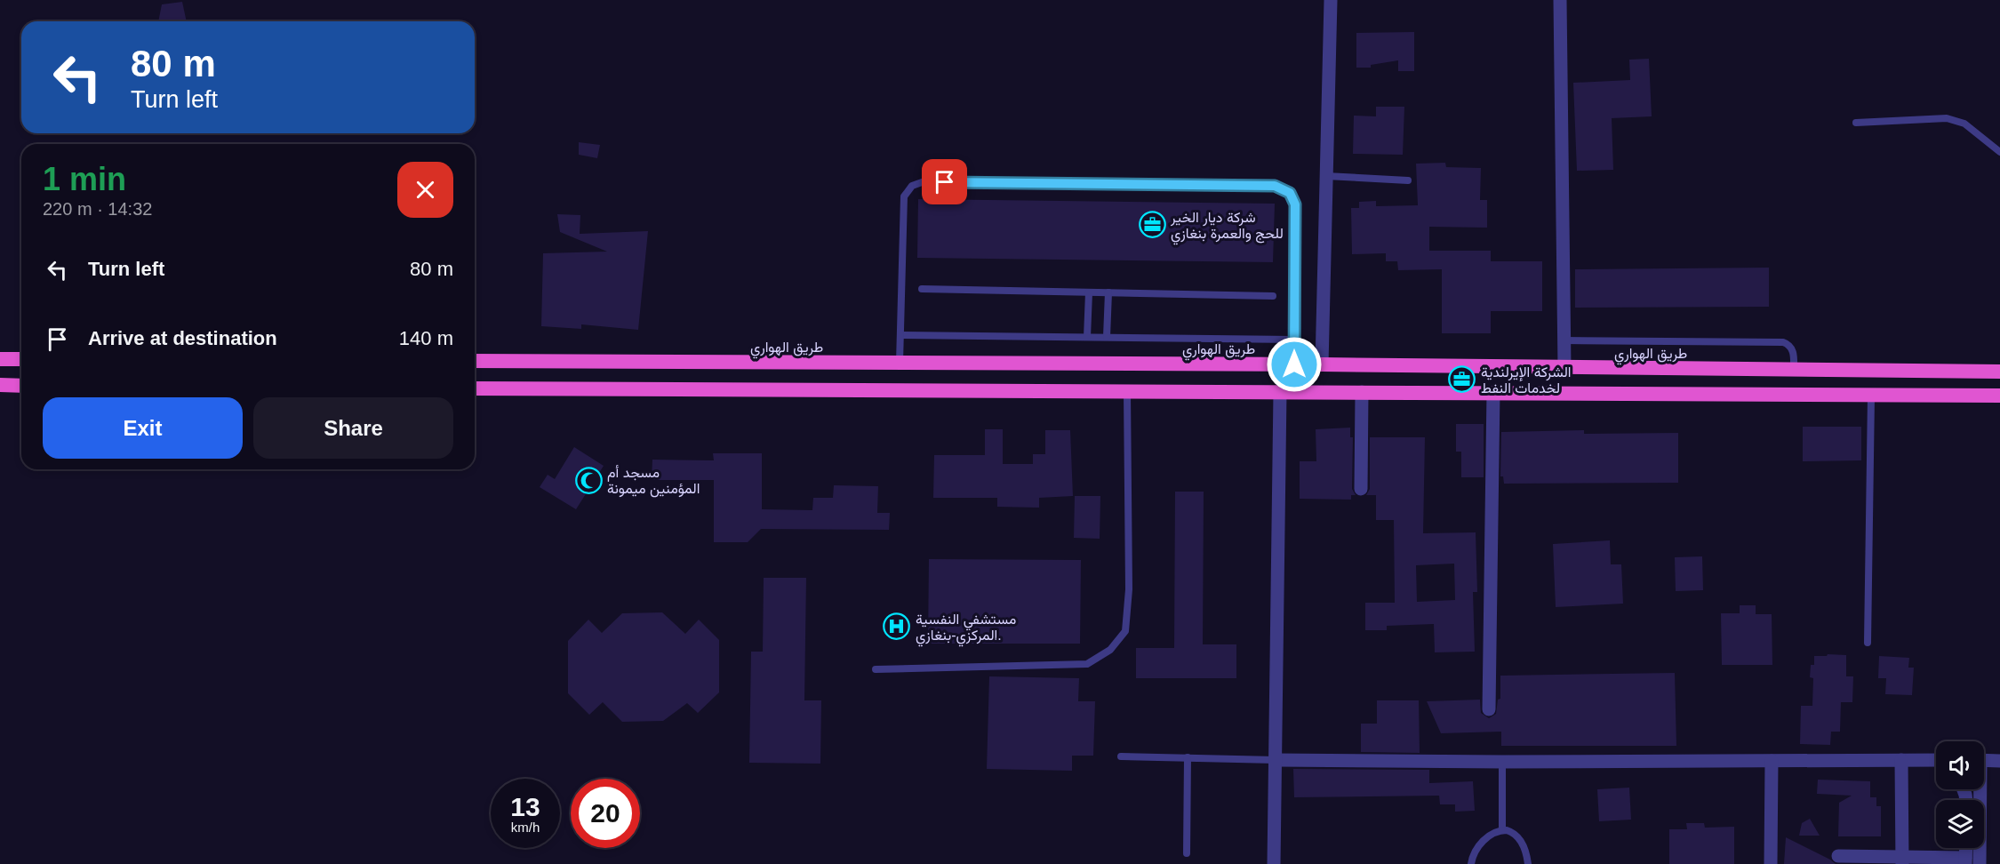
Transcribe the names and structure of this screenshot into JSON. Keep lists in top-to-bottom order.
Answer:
{
  "streets": {
    "highway": ["طريق الهواري"]
  },
  "places": {
    "office": ["شركة ديار الخير للحج والعمرة بنغازي", "الشركة الإيرلندية لخدمات النفط"],
    "mosque": ["مسجد أم المؤمنين ميمونة"],
    "hospital": ["مستشفي النفسية المركزي-بنغازي."]
  },
  "page": {
    "turn": ["80 m", "Turn left"],
    "heading": ["1 min", "220 m · 14:32"],
    "list": [
      {
        "name": "Turn left",
        "value": "80 m"
      },
      {
        "name": "Arrive at destination",
        "value": "140 m"
      }
    ],
    "buttons": ["Exit", "Share"],
    "speed": "13 km/h",
    "limit": "20"
  }
}
